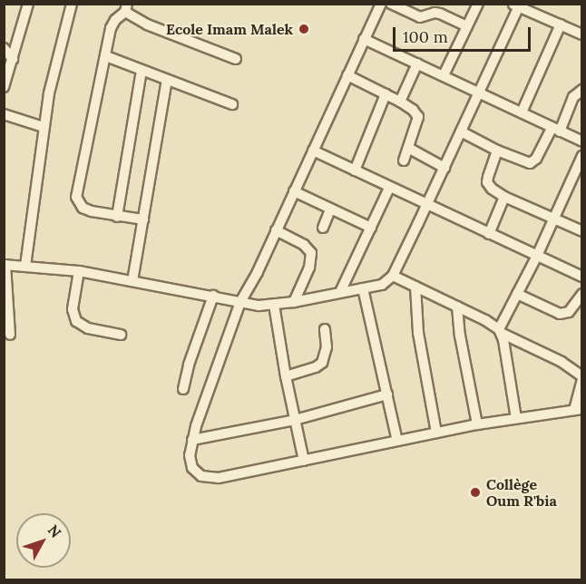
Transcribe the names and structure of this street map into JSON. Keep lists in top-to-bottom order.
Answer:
{
  "places": ["Ecole Imam Malek", "Collège Oum R'bia"],
  "scale_bar": "100 m",
  "north": "top right"
}
